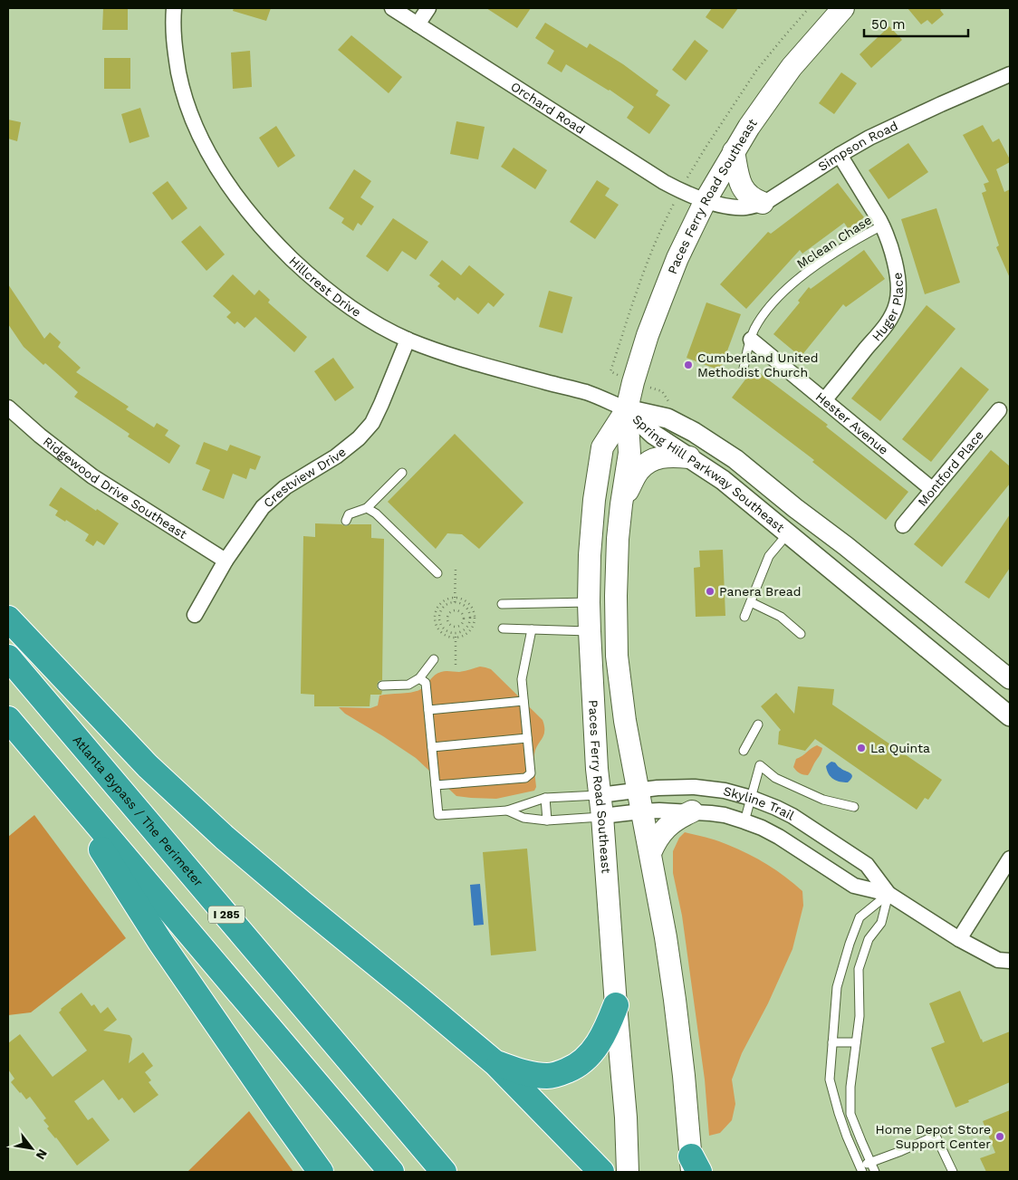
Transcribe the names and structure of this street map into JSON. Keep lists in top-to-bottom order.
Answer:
{
  "streets": {
    "highway": ["Atlanta Bypass / The Perimeter", "I 285"],
    "main road": ["Paces Ferry Road Southeast"],
    "street": [
      "Orchard Road",
      "Simpson Road",
      "Hillcrest Drive",
      "Huger Place",
      "Hester Avenue",
      "Montford Place",
      "Spring Hill Parkway Southeast",
      "Crestview Drive",
      "Ridgewood Drive Southeast",
      "Skyline Trail"
    ],
    "lane": ["Mclean Chase"]
  },
  "crossings": [
    ["Orchard Road", "Simpson Road"],
    ["Orchard Road", "Paces Ferry Road Southeast"],
    ["Simpson Road", "Paces Ferry Road Southeast"],
    ["Simpson Road", "Huger Place"],
    ["Paces Ferry Road Southeast", "Hillcrest Drive"],
    ["Paces Ferry Road Southeast", "Spring Hill Parkway Southeast"],
    ["Paces Ferry Road Southeast", "Skyline Trail"],
    ["Mclean Chase", "Huger Place"],
    ["Mclean Chase", "Hester Avenue"],
    ["Hillcrest Drive", "Spring Hill Parkway Southeast"],
    ["Hillcrest Drive", "Crestview Drive"],
    ["Huger Place", "Hester Avenue"],
    ["Hester Avenue", "Montford Place"],
    ["Crestview Drive", "Ridgewood Drive Southeast"]
  ],
  "places": [
    "Cumberland United Methodist Church",
    "Panera Bread",
    "La Quinta",
    "Home Depot Store Support Center"
  ],
  "scale_bar": "50 m",
  "north": "bottom right"
}
